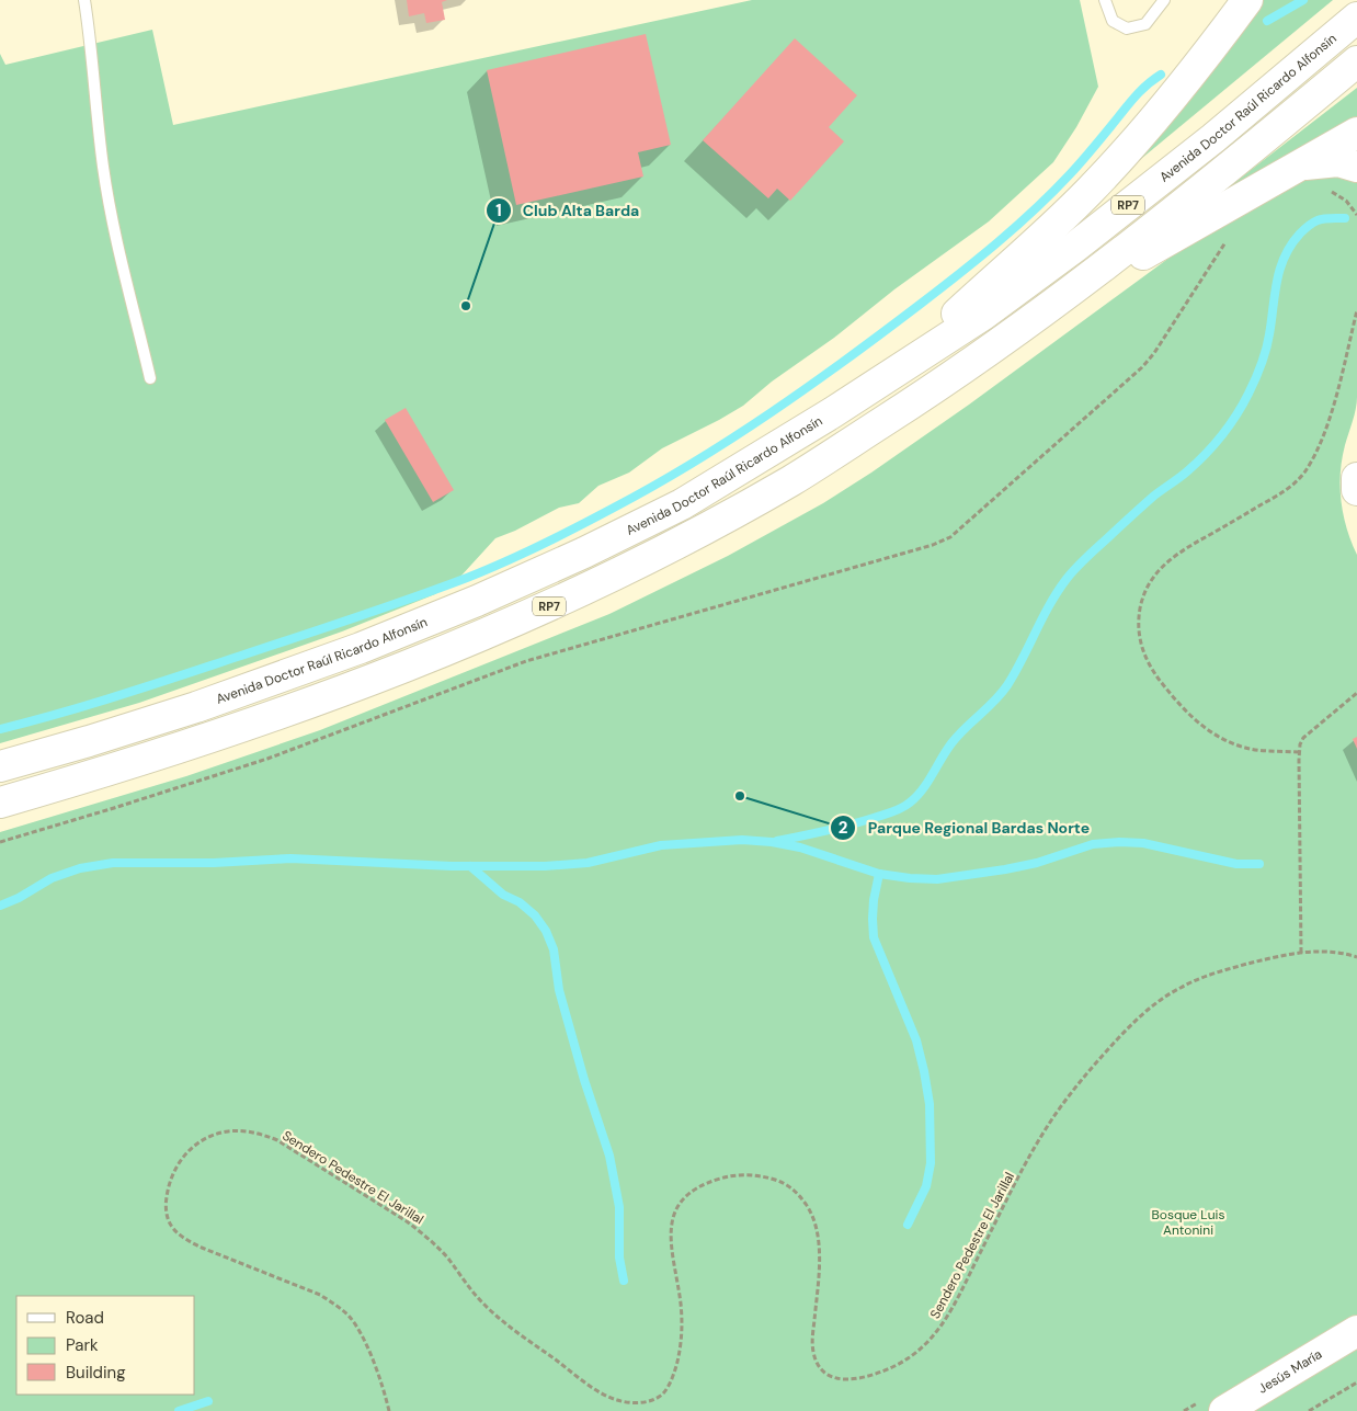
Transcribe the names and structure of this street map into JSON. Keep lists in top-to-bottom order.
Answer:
{
  "streets": {
    "main road": ["Avenida Doctor Raúl Ricardo Alfonsín", "RP7", "Jesús María"],
    "path": ["Sendero Pedestre El Jarillal"]
  },
  "parks": ["Bosque Luis Antonini"],
  "places": ["Club Alta Barda", "Parque Regional Bardas Norte"],
  "legend": ["Road", "Park", "Building"]
}
